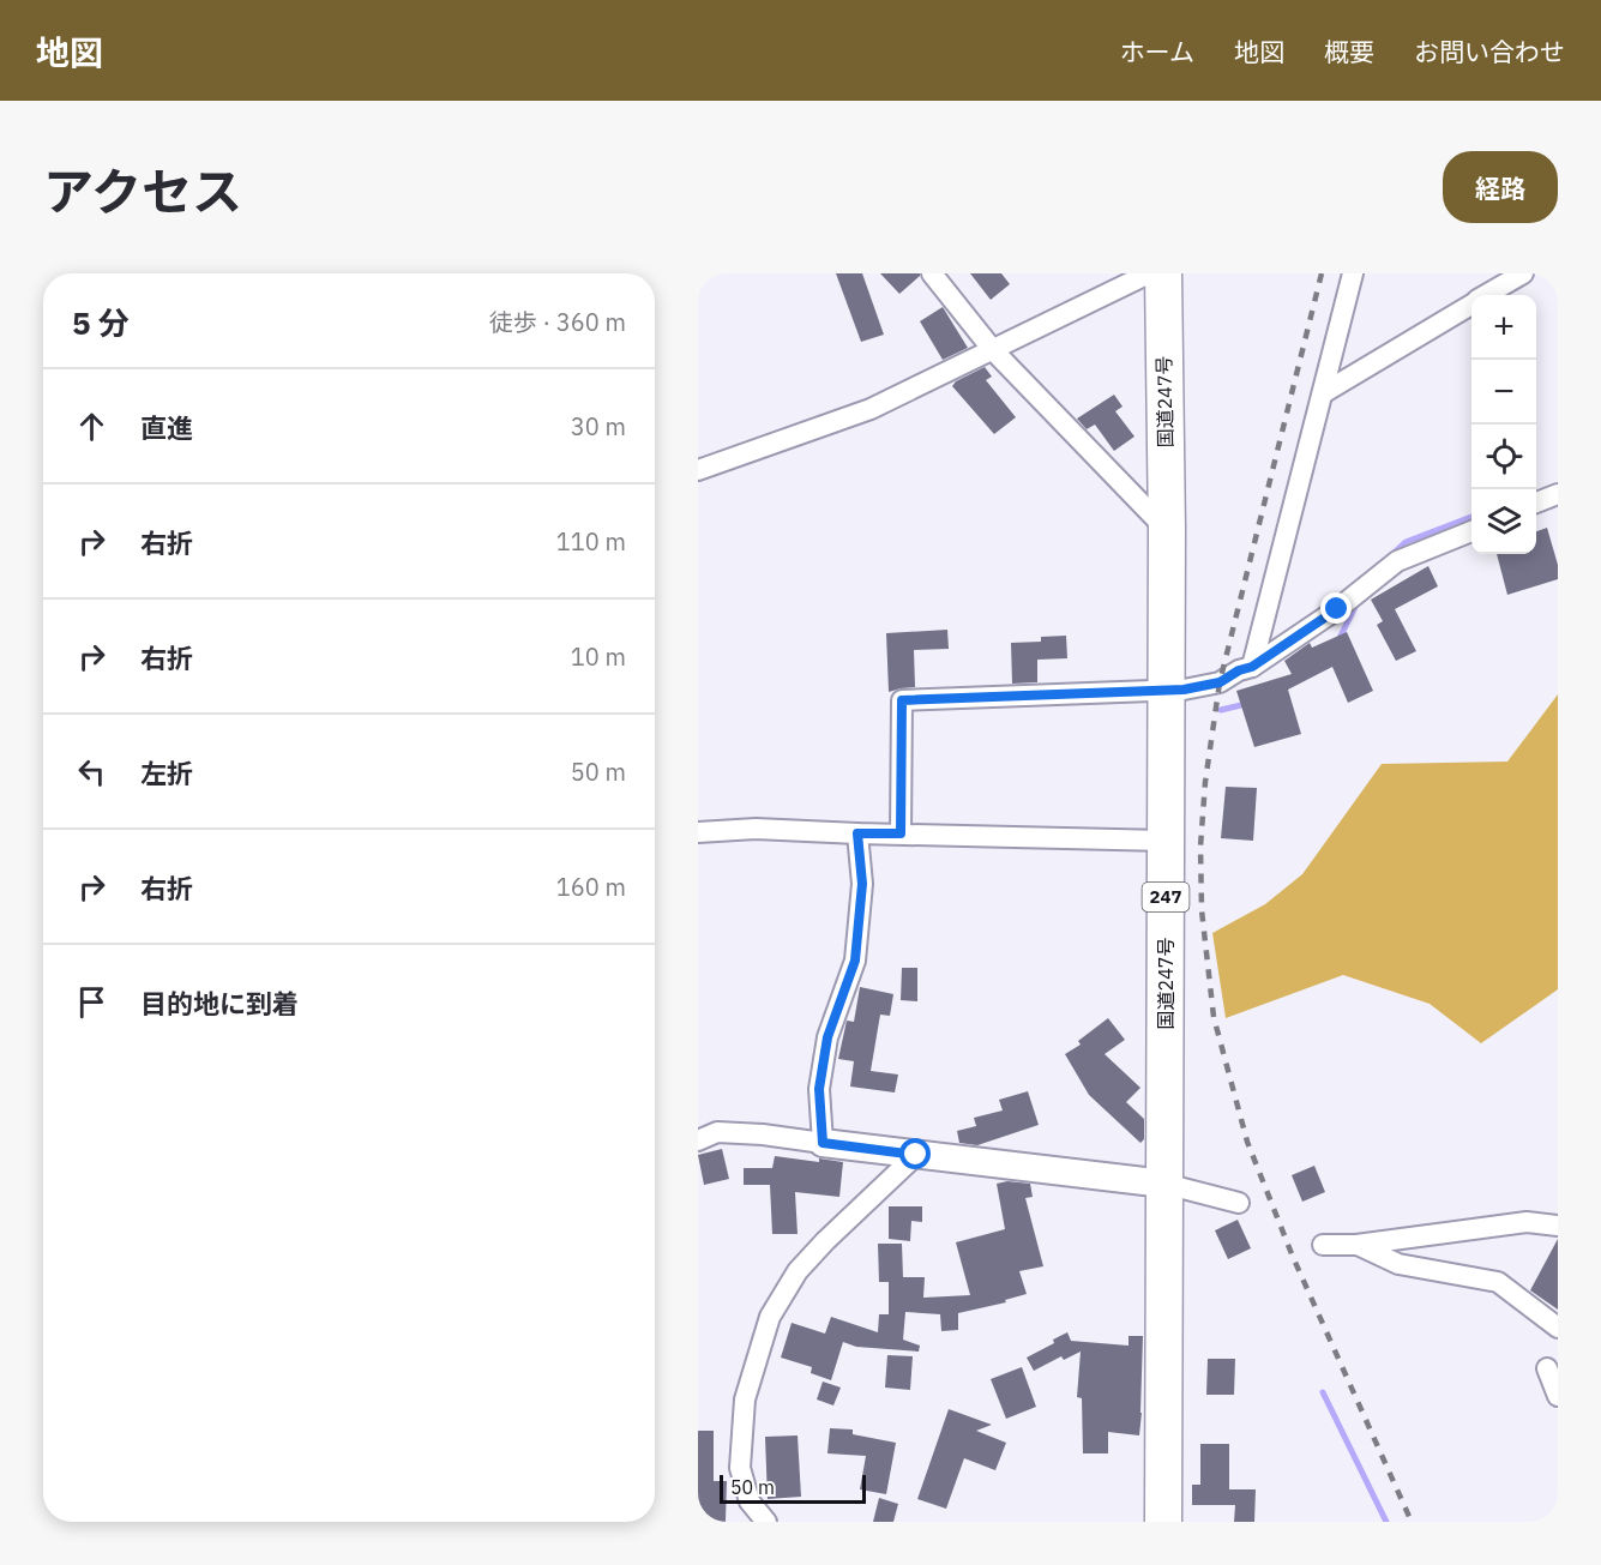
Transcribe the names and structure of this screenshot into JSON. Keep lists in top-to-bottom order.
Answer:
{
  "streets": {
    "highway": ["国道247号", "247"]
  },
  "scale_bar": "50 m",
  "page": {
    "header": "地図",
    "nav": [
      "ホーム",
      "地図",
      "概要",
      "お問い合わせ"
    ],
    "title": "アクセス",
    "buttons": "経路",
    "heading": ["5 分", "徒歩 · 360 m"],
    "map_buttons": ["+", "−"],
    "list": [
      ["直進", "30 m"],
      ["右折", "110 m"],
      ["右折", "10 m"],
      ["左折", "50 m"],
      ["右折", "160 m"],
      "目的地に到着"
    ],
    "scale": "50 m"
  }
}
